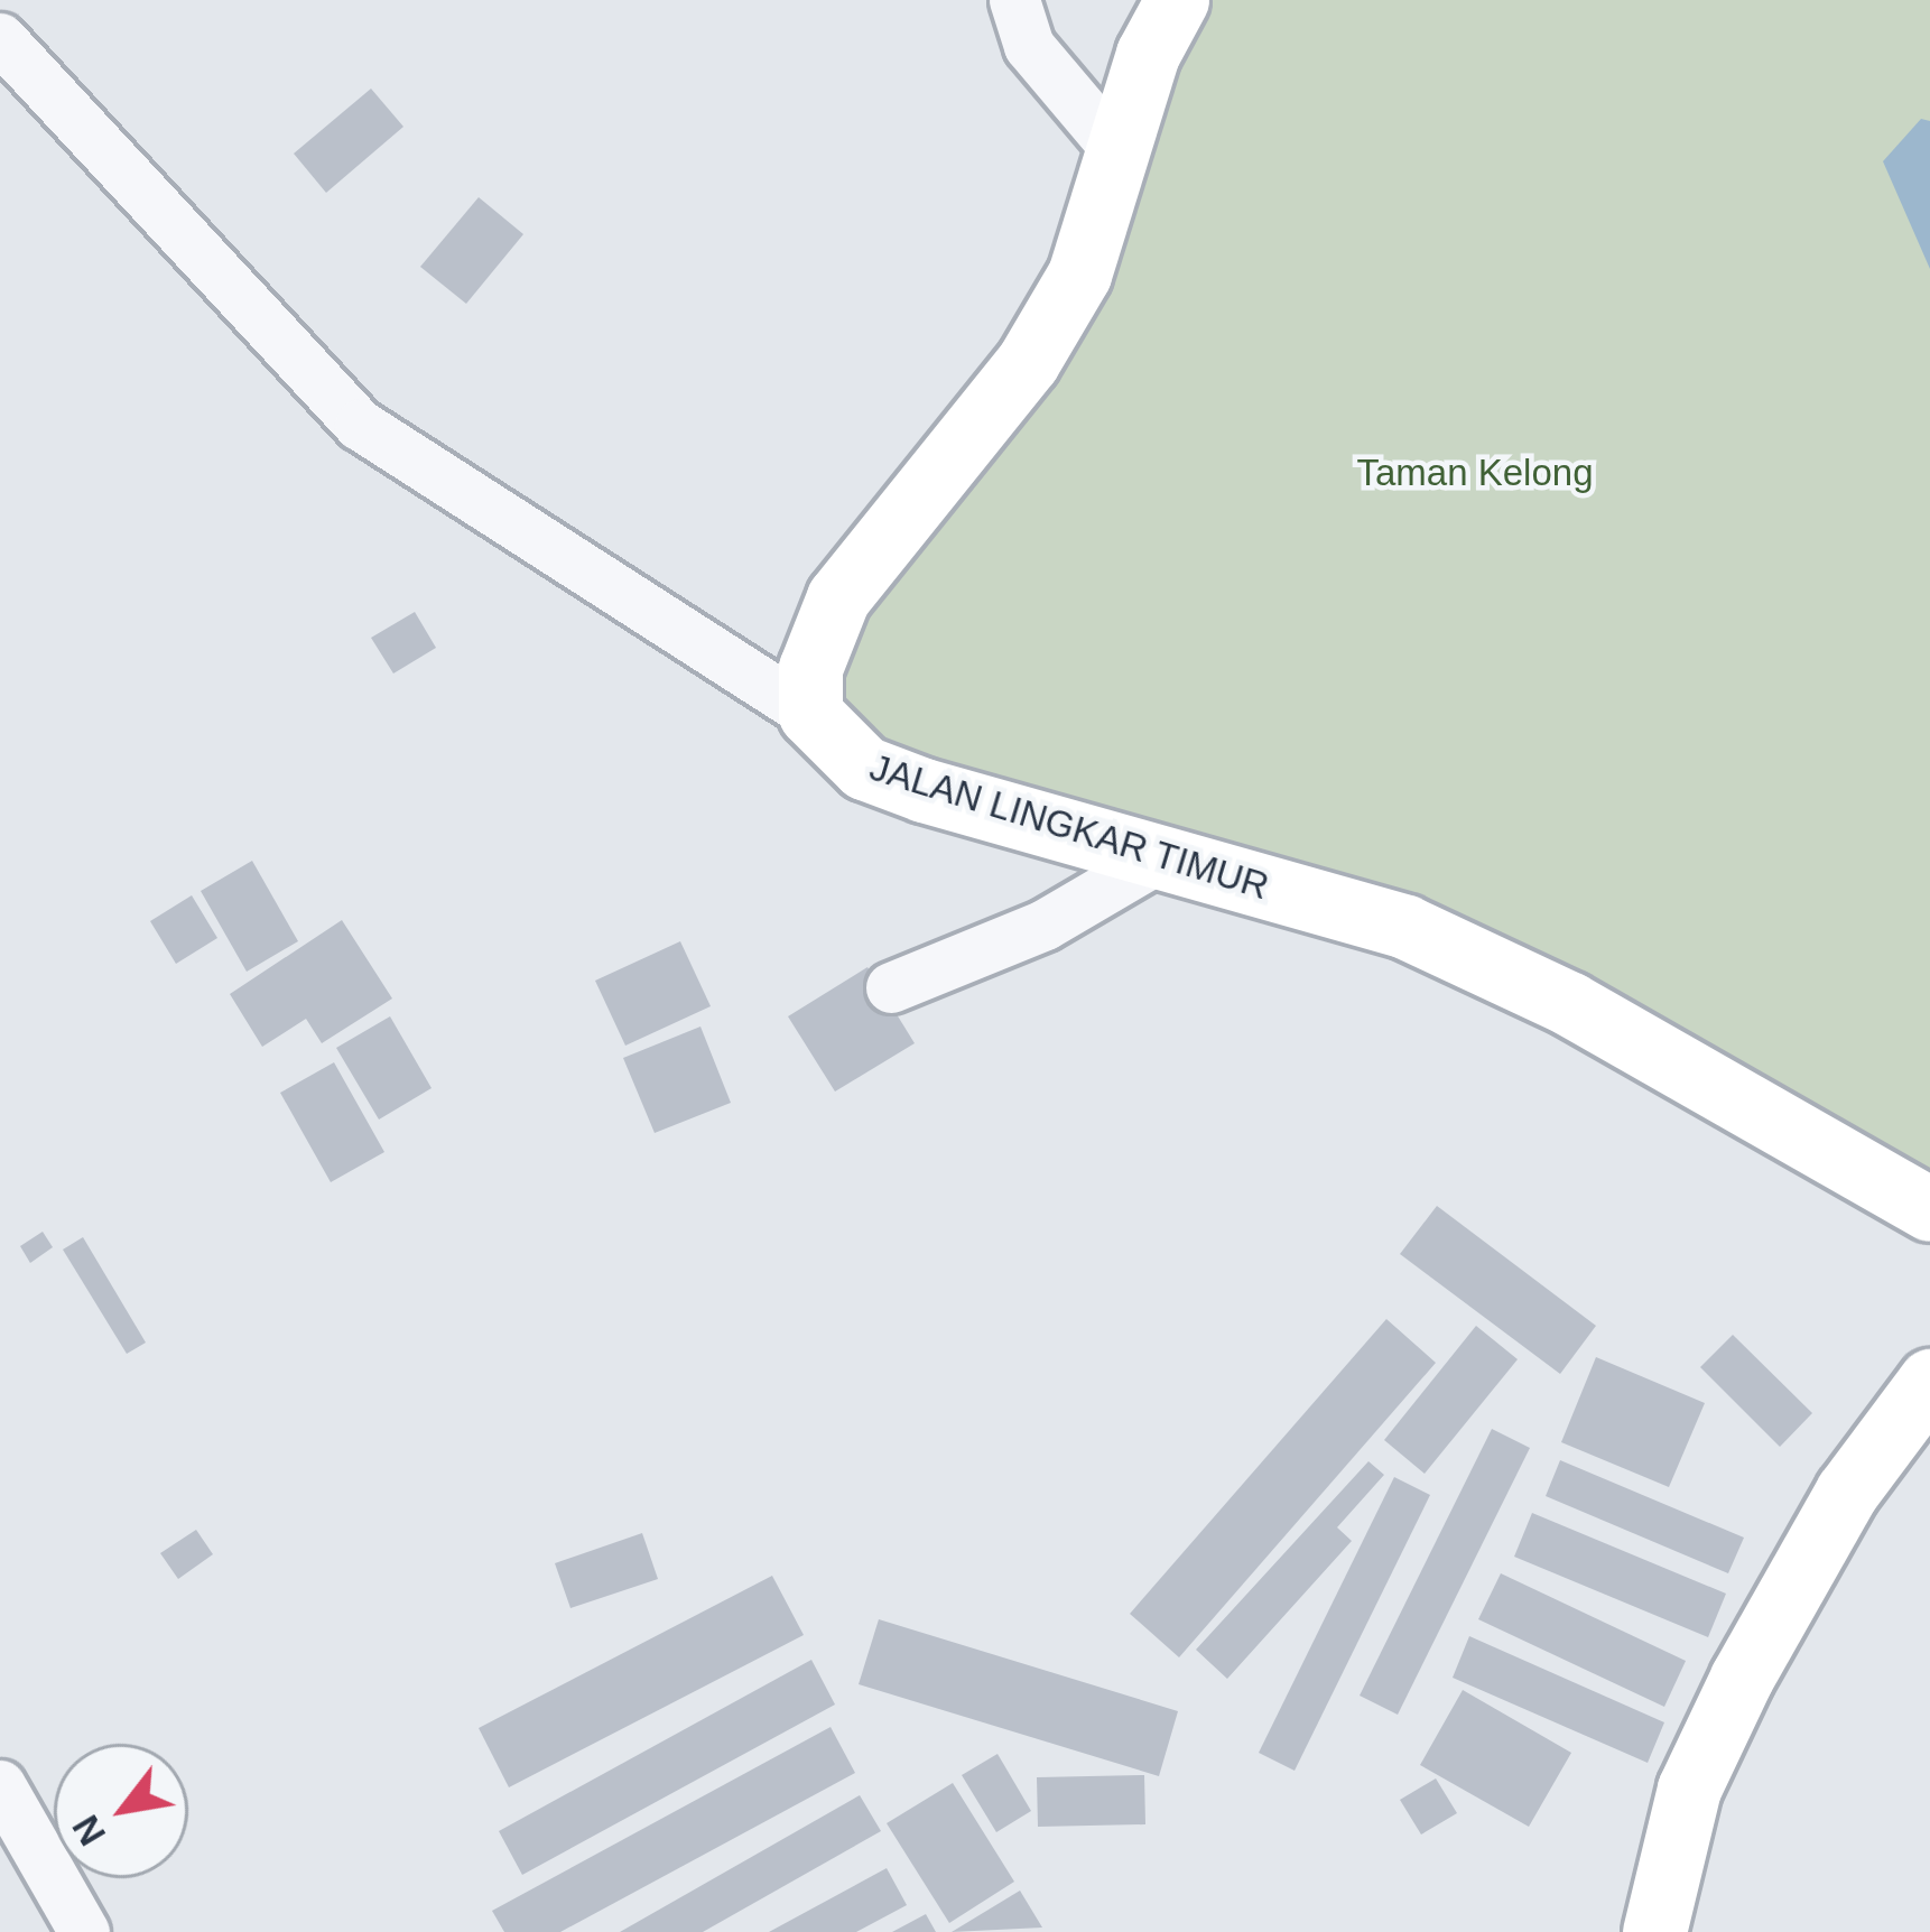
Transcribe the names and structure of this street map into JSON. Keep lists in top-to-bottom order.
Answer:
{
  "streets": {
    "main road": ["JALAN LINGKAR TIMUR"]
  },
  "parks": ["Taman Kelong"],
  "north": "bottom left"
}
